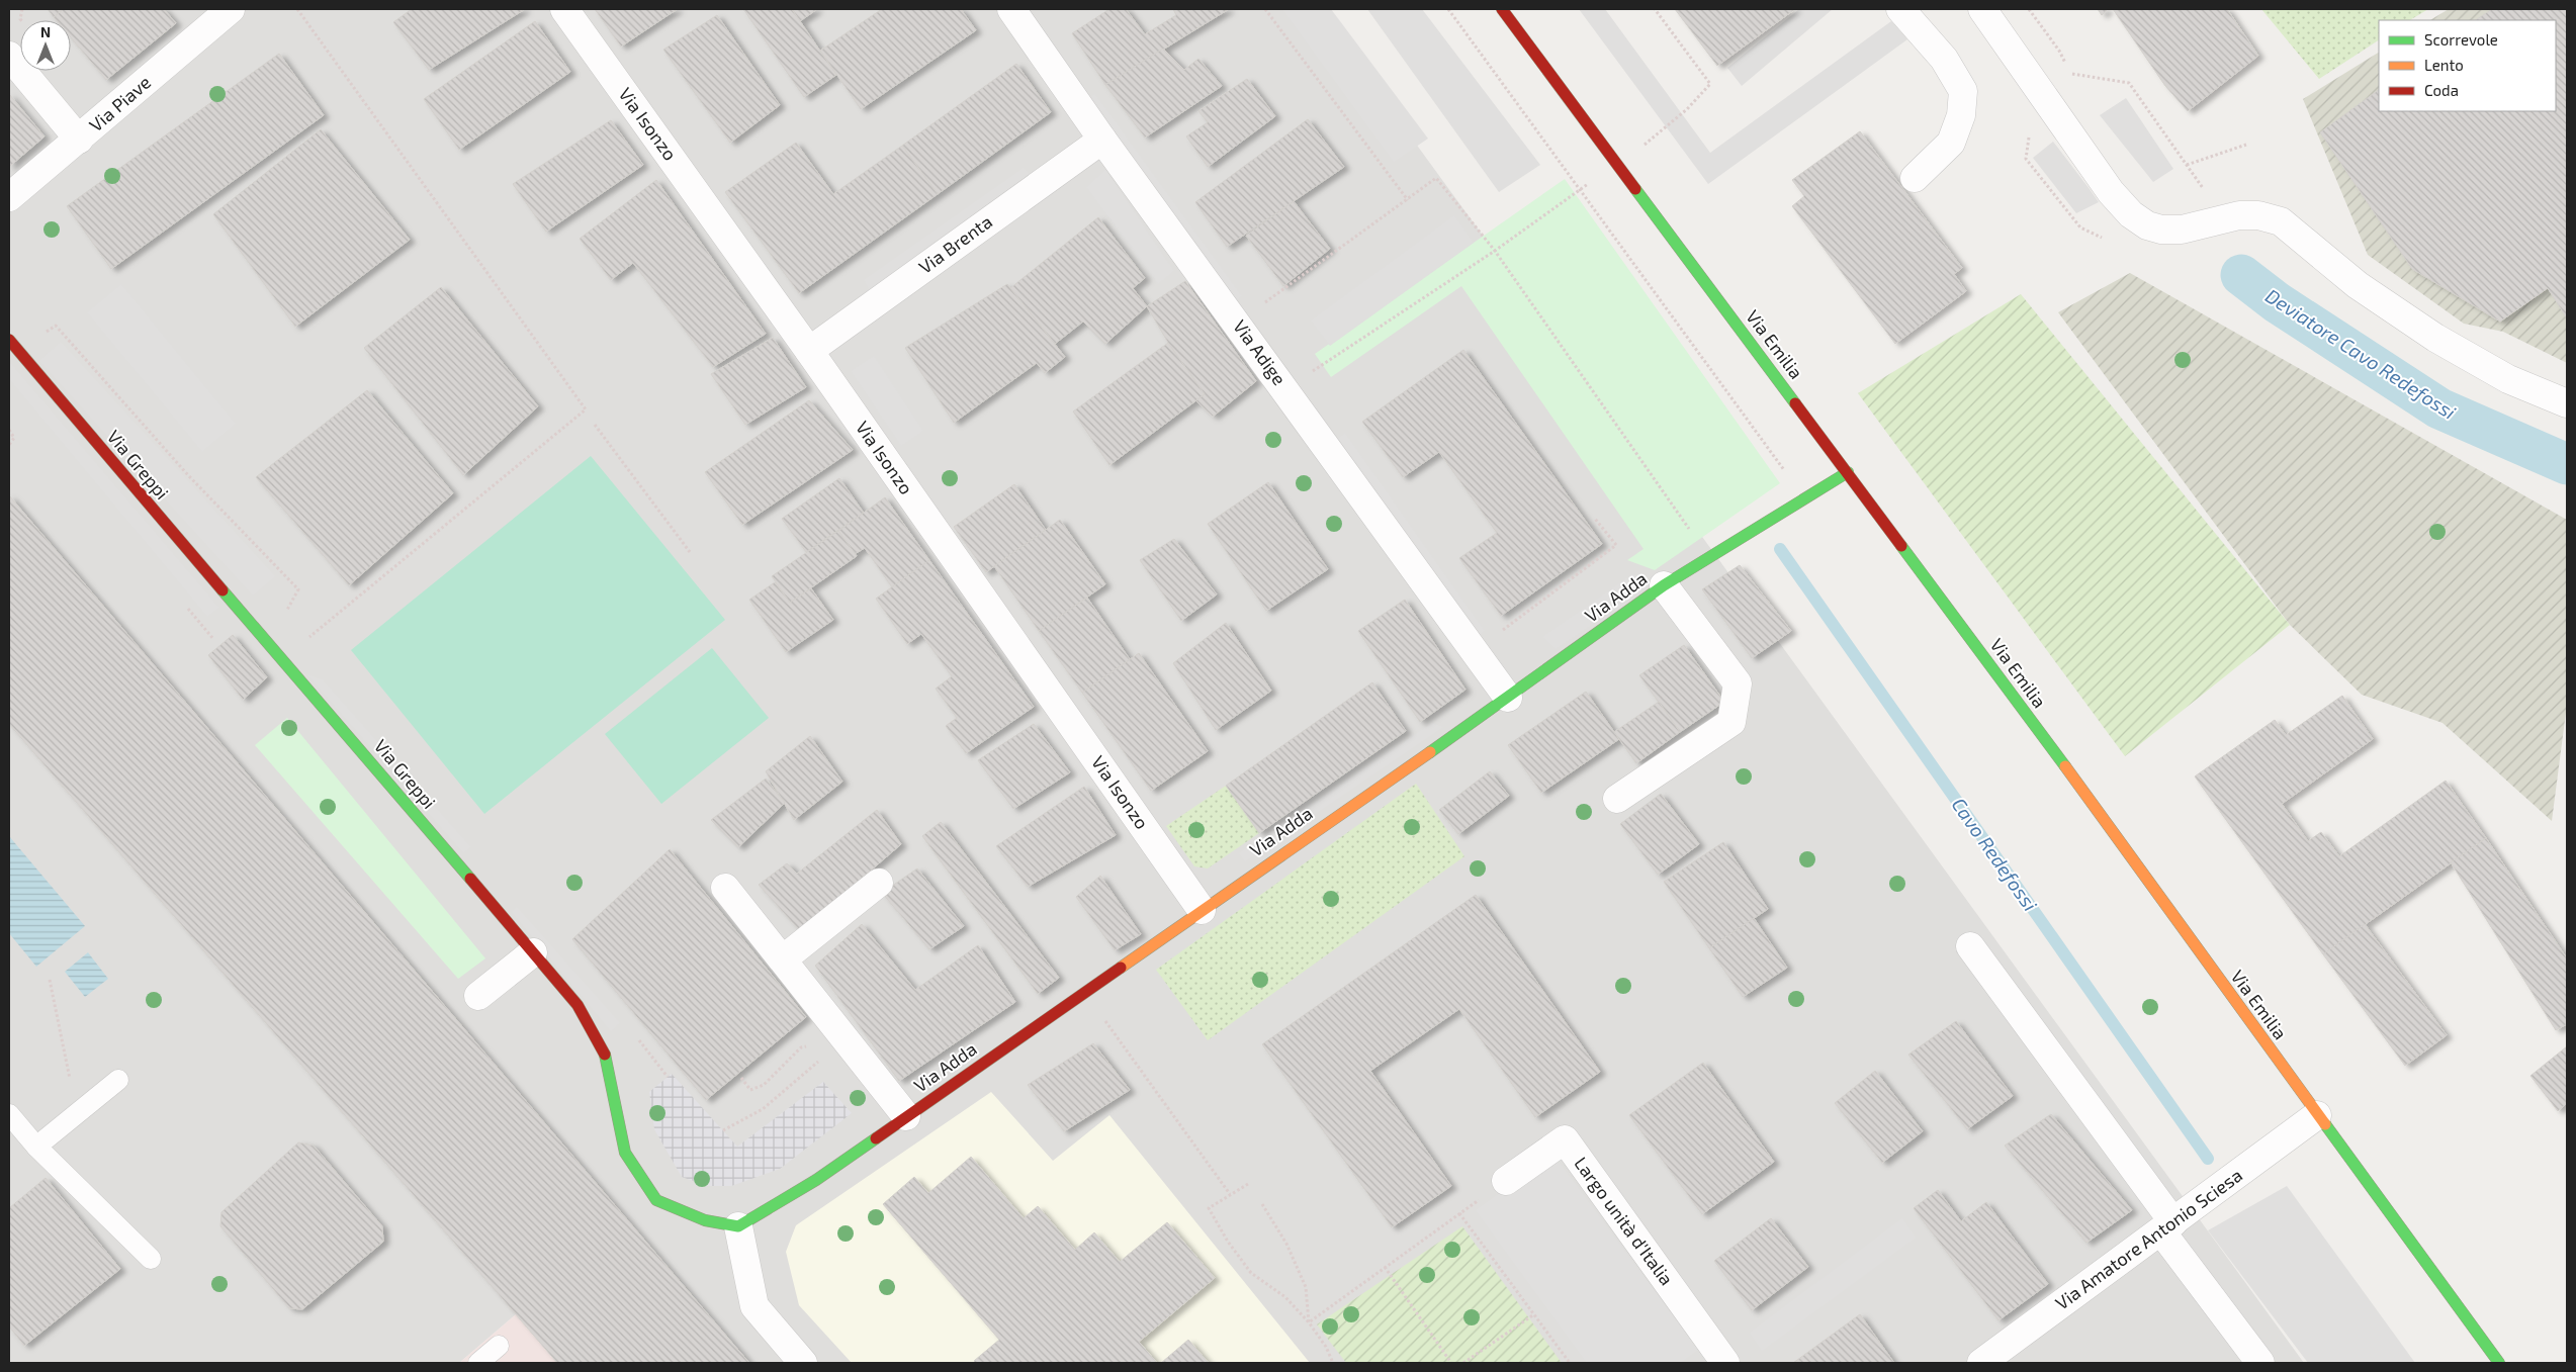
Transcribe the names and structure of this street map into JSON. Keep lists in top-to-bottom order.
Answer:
{
  "streets": {
    "street": [
      "Via Piave",
      "Via Isonzo",
      "Via Brenta",
      "Via Emilia",
      "Via Adige",
      "Via Greppi",
      "Via Adda",
      "Largo unità d'Italia",
      "Via Amatore Antonio Sciesa"
    ]
  },
  "crossings": [
    ["Via Isonzo", "Via Brenta"],
    ["Via Isonzo", "Via Adda"],
    ["Via Brenta", "Via Adige"],
    ["Via Emilia", "Via Adda"],
    ["Via Emilia", "Via Amatore Antonio Sciesa"],
    ["Via Adige", "Via Adda"],
    ["Via Greppi", "Via Adda"]
  ],
  "water": ["Deviatore Cavo Redefossi", "Cavo Redefossi"],
  "legend": ["Scorrevole", "Lento", "Coda"],
  "north": "top"
}
